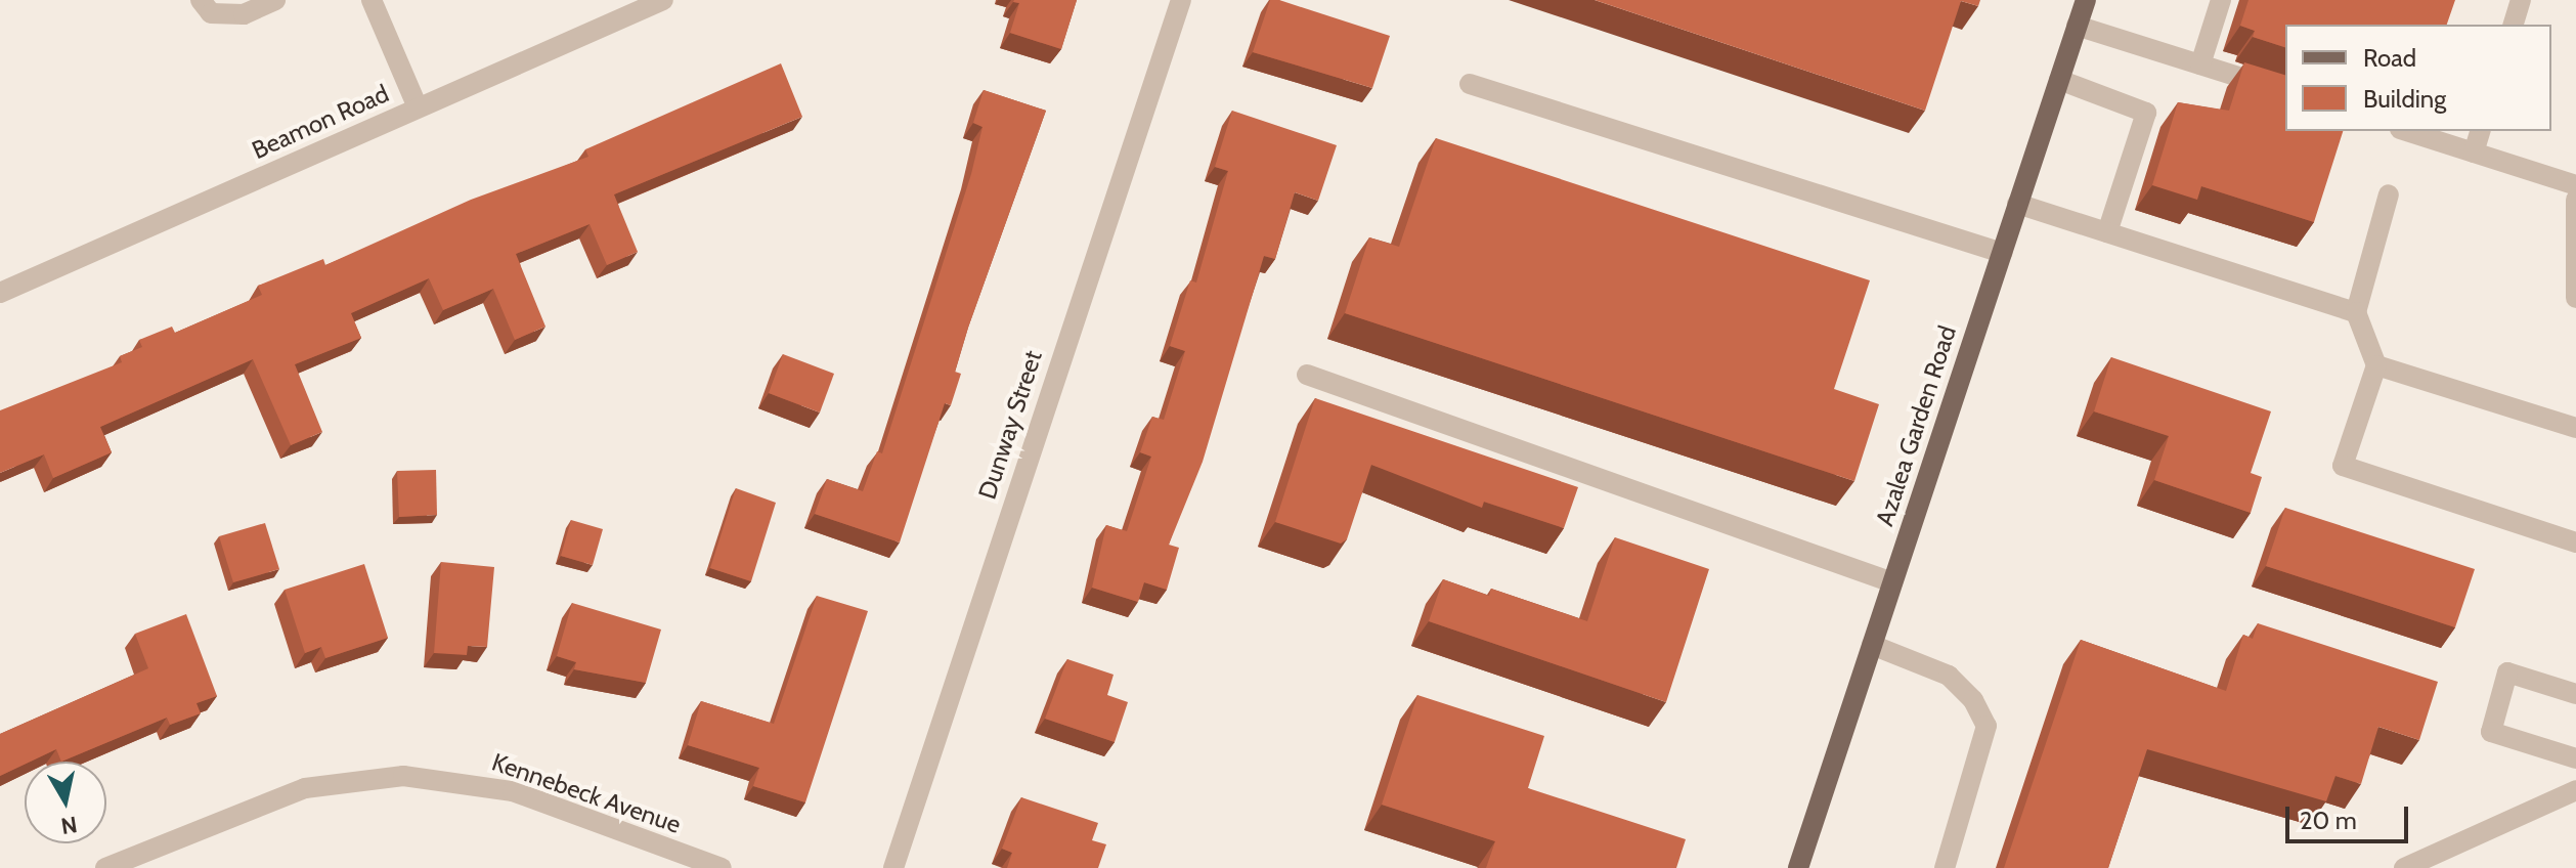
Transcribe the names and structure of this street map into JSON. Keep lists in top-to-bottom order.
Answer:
{
  "streets": {
    "main road": ["Azalea Garden Road"],
    "street": ["Beamon Road", "Dunway Street", "Kennebeck Avenue"]
  },
  "legend": ["Road", "Building"],
  "scale_bar": "20 m",
  "north": "bottom"
}
